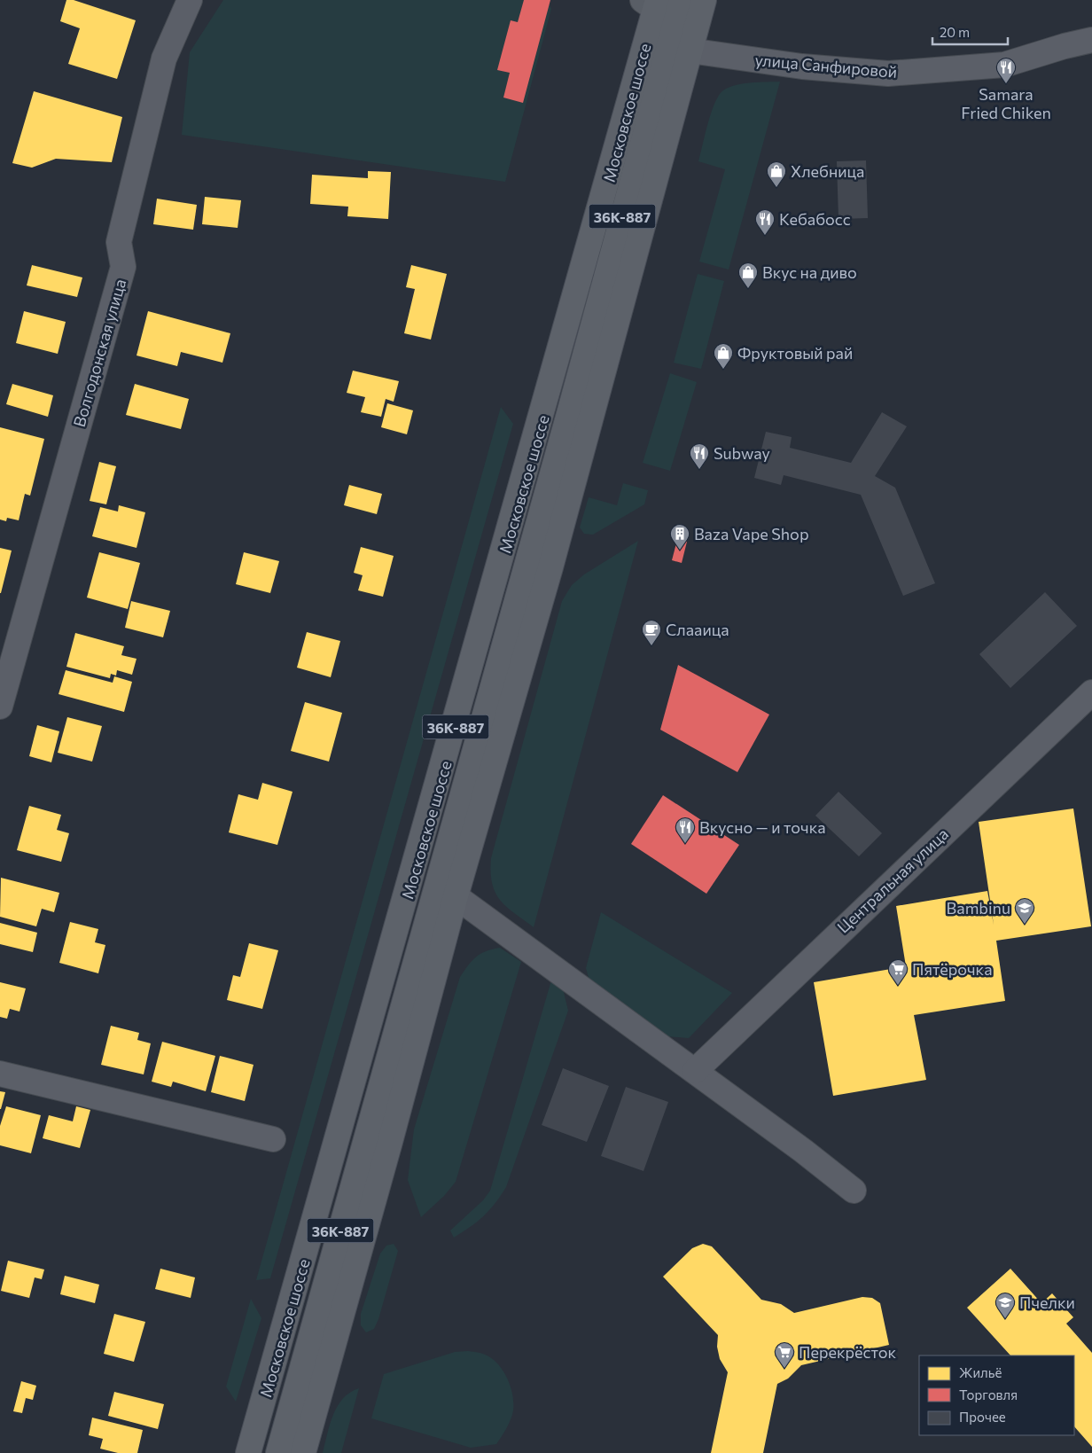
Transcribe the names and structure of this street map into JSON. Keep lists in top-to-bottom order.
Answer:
{
  "streets": {
    "main road": ["Московское шоссе", "36К-887"],
    "street": ["улица Санфировой", "Волгодонская улица", "Центральная улица"]
  },
  "crossings": [
    ["улица Санфировой", "36К-887"]
  ],
  "places": {
    "restaurant": [
      "Samara Fried Chiken",
      "Кебабосс",
      "Subway",
      "Вкусно — и точка"
    ],
    "shop": ["Хлебница", "Вкус на диво", "Фруктовый рай"],
    "building": ["Baza Vape Shop"],
    "cafe": ["Слааица"],
    "school or university": ["Bambinu", "Пчелки"],
    "supermarket": ["Пятёрочка", "Перекрёсток"]
  },
  "legend": ["Жильё", "Торговля", "Прочее"],
  "scale_bar": "20 m"
}
